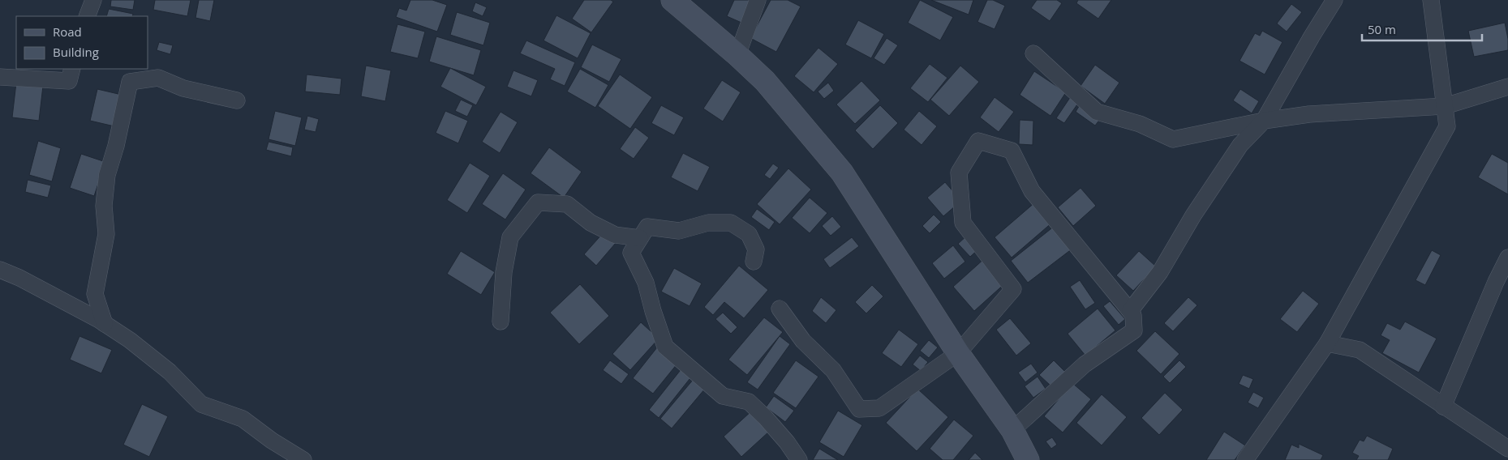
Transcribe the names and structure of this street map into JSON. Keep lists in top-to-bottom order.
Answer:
{
  "legend": ["Road", "Building"],
  "scale_bar": "50 m"
}
